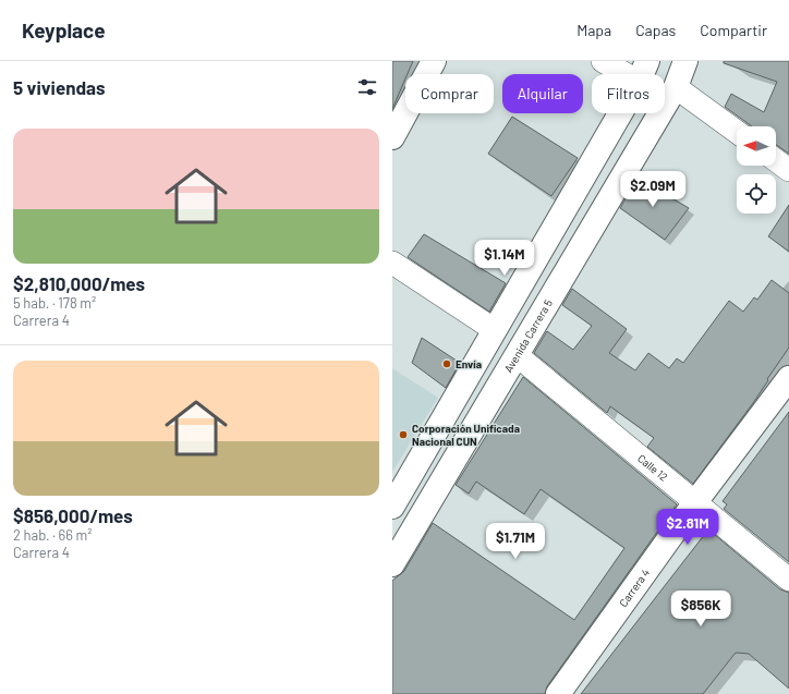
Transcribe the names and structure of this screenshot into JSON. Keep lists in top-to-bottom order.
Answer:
{
  "streets": {
    "main road": ["Avenida Carrera 5", "Carrera 4"],
    "street": ["Calle 12"]
  },
  "crossings": [
    ["Avenida Carrera 5", "Calle 12"],
    ["Calle 12", "Carrera 4"]
  ],
  "places": ["Envía", "Corporación Unificada Nacional CUN"],
  "north": "left",
  "page": {
    "header": "Keyplace",
    "nav": ["Mapa", "Capas", "Compartir"],
    "heading": "5 viviendas",
    "chip": ["Comprar", "Alquilar", "Filtros"],
    "list": [
      {
        "name": "$2,810,000/mes",
        "note": "5 hab. · 178 m² · Carrera 4"
      },
      {
        "name": "$856,000/mes",
        "note": "2 hab. · 66 m² · Carrera 4"
      }
    ],
    "price": [
      "$2.09M",
      "$1.14M",
      "$2.81M",
      "$1.71M",
      "$856K"
    ]
  }
}
